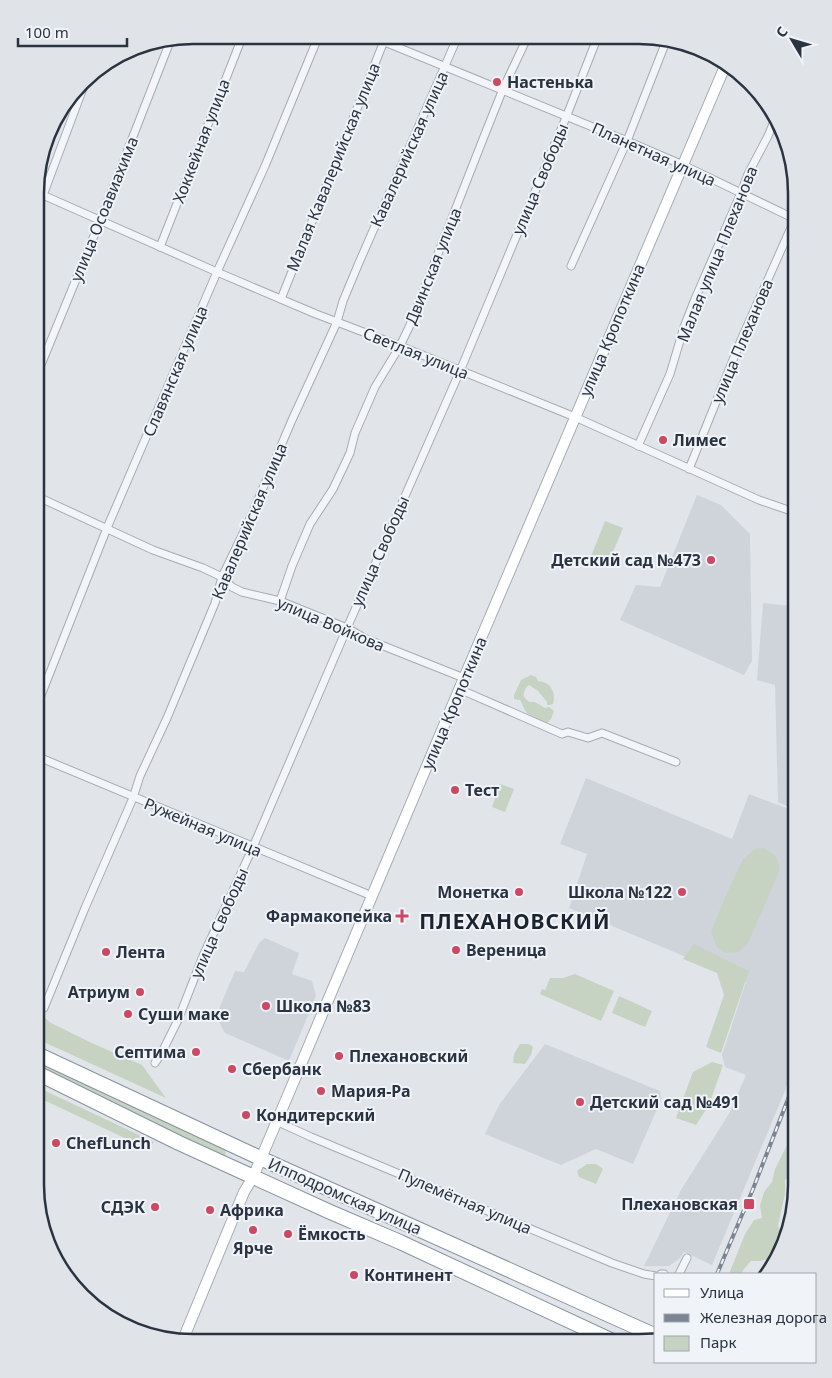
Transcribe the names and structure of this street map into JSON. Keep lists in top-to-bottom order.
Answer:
{
  "streets": {
    "highway": ["Ипподромская улица"],
    "main road": ["улица Кропоткина"],
    "street": [
      "Хоккейная улица",
      "Кавалерийская улица",
      "Планетная улица",
      "Малая Кавалерийская улица",
      "улица Свободы",
      "улица Осоавиахима",
      "Малая улица Плеханова",
      "Двинская улица",
      "улица Плеханова",
      "Светлая улица",
      "Славянская улица",
      "улица Войкова",
      "Ружейная улица",
      "Пулемётная улица"
    ]
  },
  "crossings": [
    ["Хоккейная улица", "Светлая улица"],
    ["Кавалерийская улица", "Планетная улица"],
    ["Кавалерийская улица", "Светлая улица"],
    ["Кавалерийская улица", "улица Войкова"],
    ["Кавалерийская улица", "Ружейная улица"],
    ["Планетная улица", "улица Свободы"],
    ["Планетная улица", "Малая улица Плеханова"],
    ["Планетная улица", "Двинская улица"],
    ["Планетная улица", "улица Кропоткина"],
    ["Малая Кавалерийская улица", "Светлая улица"],
    ["улица Свободы", "Светлая улица"],
    ["улица Свободы", "улица Войкова"],
    ["улица Свободы", "Ружейная улица"],
    ["улица Осоавиахима", "Светлая улица"],
    ["Малая улица Плеханова", "Светлая улица"],
    ["Двинская улица", "Светлая улица"],
    ["Двинская улица", "улица Войкова"],
    ["улица Кропоткина", "Светлая улица"],
    ["улица Кропоткина", "улица Войкова"],
    ["улица Кропоткина", "Ружейная улица"],
    ["улица Кропоткина", "Ипподромская улица"],
    ["улица Кропоткина", "Пулемётная улица"],
    ["улица Плеханова", "Светлая улица"],
    ["Светлая улица", "Славянская улица"],
    ["Славянская улица", "улица Войкова"]
  ],
  "districts": ["ПЛЕХАНОВСКИЙ"],
  "places": {
    "other": [
      "Настенька",
      "Лимес",
      "Детский сад №473",
      "Тест",
      "Монетка",
      "Школа №122",
      "Вереница",
      "Лента",
      "Атриум",
      "Школа №83",
      "Суши маке",
      "Септима",
      "Плехановский",
      "Сбербанк",
      "Мария-Ра",
      "Детский сад №491",
      "Кондитерский",
      "ChefLunch",
      "СДЭК",
      "Африка",
      "Ярче",
      "Ёмкость",
      "Континент"
    ],
    "health": ["Фармакопейка"],
    "transit": ["Плехановская"]
  },
  "legend": ["Улица", "Железная дорога", "Парк"],
  "scale_bar": "100 m",
  "north": "top left"
}
